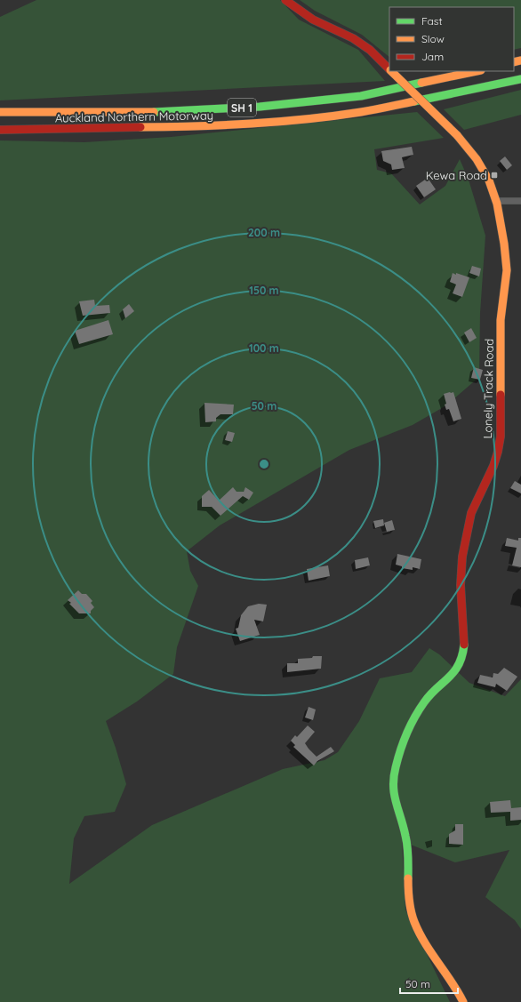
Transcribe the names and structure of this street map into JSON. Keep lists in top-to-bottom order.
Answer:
{
  "streets": {
    "main road": ["SH 1", "Auckland Northern Motorway", "Lonely Track Road"]
  },
  "places": {
    "transit": ["Kewa Road"]
  },
  "legend": ["Fast", "Slow", "Jam"],
  "scale_bar": "50 m",
  "rings": [
    "200 m",
    "150 m",
    "100 m",
    "50 m"
  ]
}
